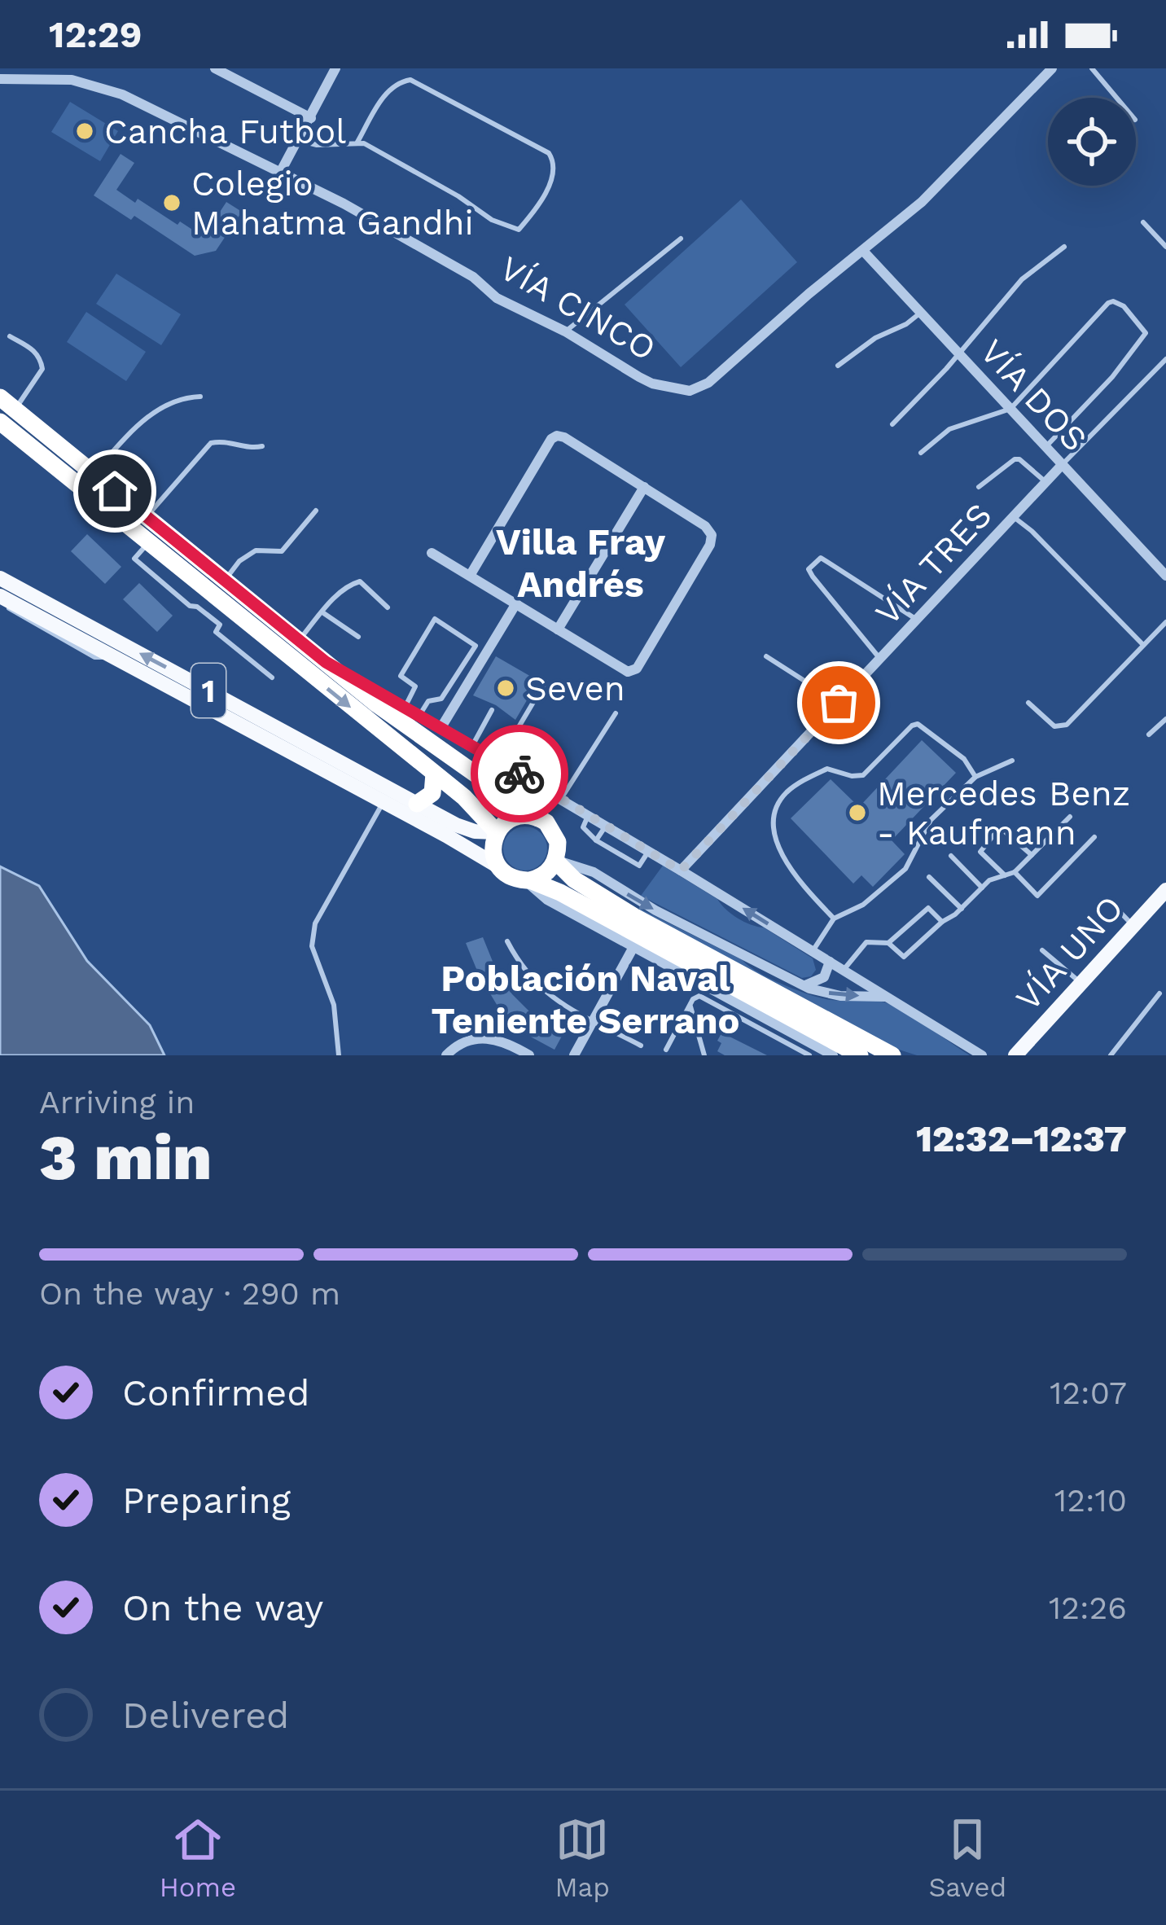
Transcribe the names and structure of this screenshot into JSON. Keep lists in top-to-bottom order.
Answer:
{
  "streets": {
    "highway": ["1"],
    "main road": ["VÍA UNO"],
    "street": ["VÍA CINCO", "VÍA DOS", "VÍA TRES"]
  },
  "crossings": [
    ["VÍA CINCO", "VÍA DOS"],
    ["VÍA DOS", "VÍA TRES"]
  ],
  "districts": ["Villa Fray Andrés", "Población Naval Teniente Serrano"],
  "places": [
    "Cancha Futbol",
    "Colegio Mahatma Gandhi",
    "Seven",
    "Mercedes Benz - Kaufmann"
  ],
  "page": {
    "status": "12:29",
    "heading": ["3 min", "Arriving in", "12:32–12:37"],
    "bar": "On the way · 290 m",
    "list": [
      ["Confirmed", "12:07"],
      ["Preparing", "12:10"],
      ["On the way", "12:26"],
      "Delivered"
    ],
    "tabs": ["Home", "Map", "Saved"]
  }
}
